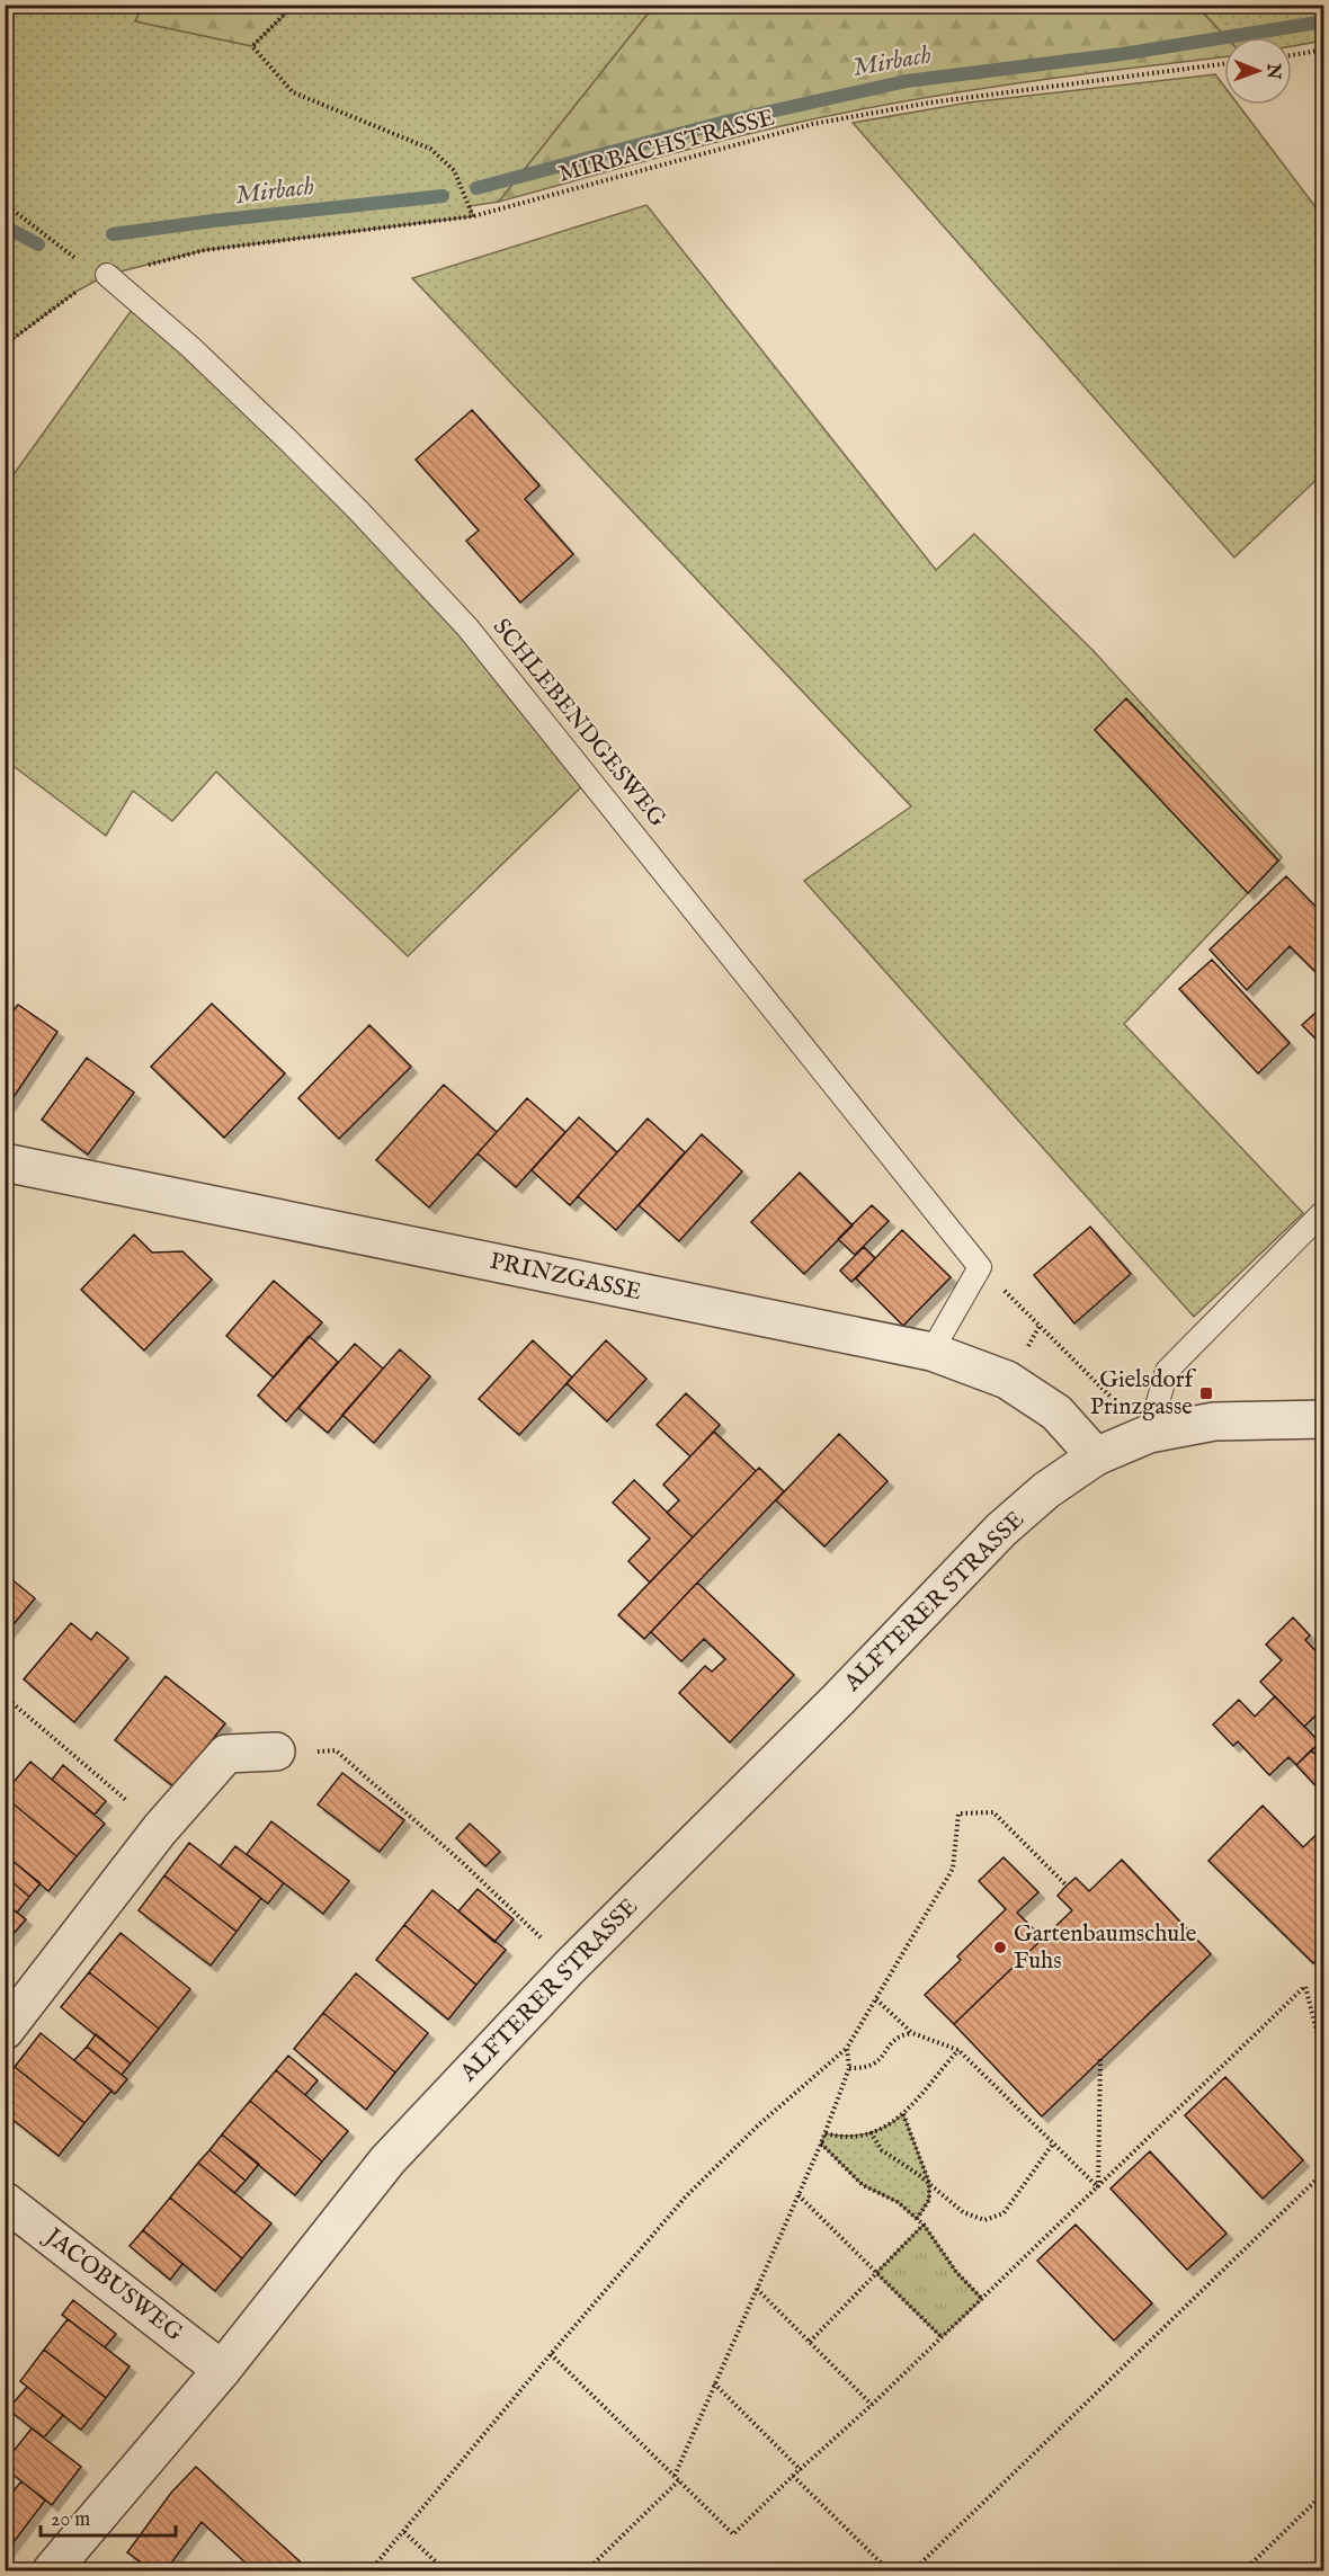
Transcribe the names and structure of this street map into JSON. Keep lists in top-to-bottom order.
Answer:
{
  "streets": {
    "street": ["PRINZGASSE", "ALFTERER STRASSE", "JACOBUSWEG"],
    "lane": ["SCHLEBENDGESWEG"],
    "path": ["MIRBACHSTRASSE"]
  },
  "crossings": [
    ["MIRBACHSTRASSE", "SCHLEBENDGESWEG"],
    ["PRINZGASSE", "ALFTERER STRASSE"],
    ["ALFTERER STRASSE", "JACOBUSWEG"]
  ],
  "water": ["Mirbach"],
  "places": {
    "transit": ["Gielsdorf Prinzgasse"],
    "other": ["Gartenbaumschule Fuhs"]
  },
  "scale_bar": "20 m",
  "north": "right"
}
